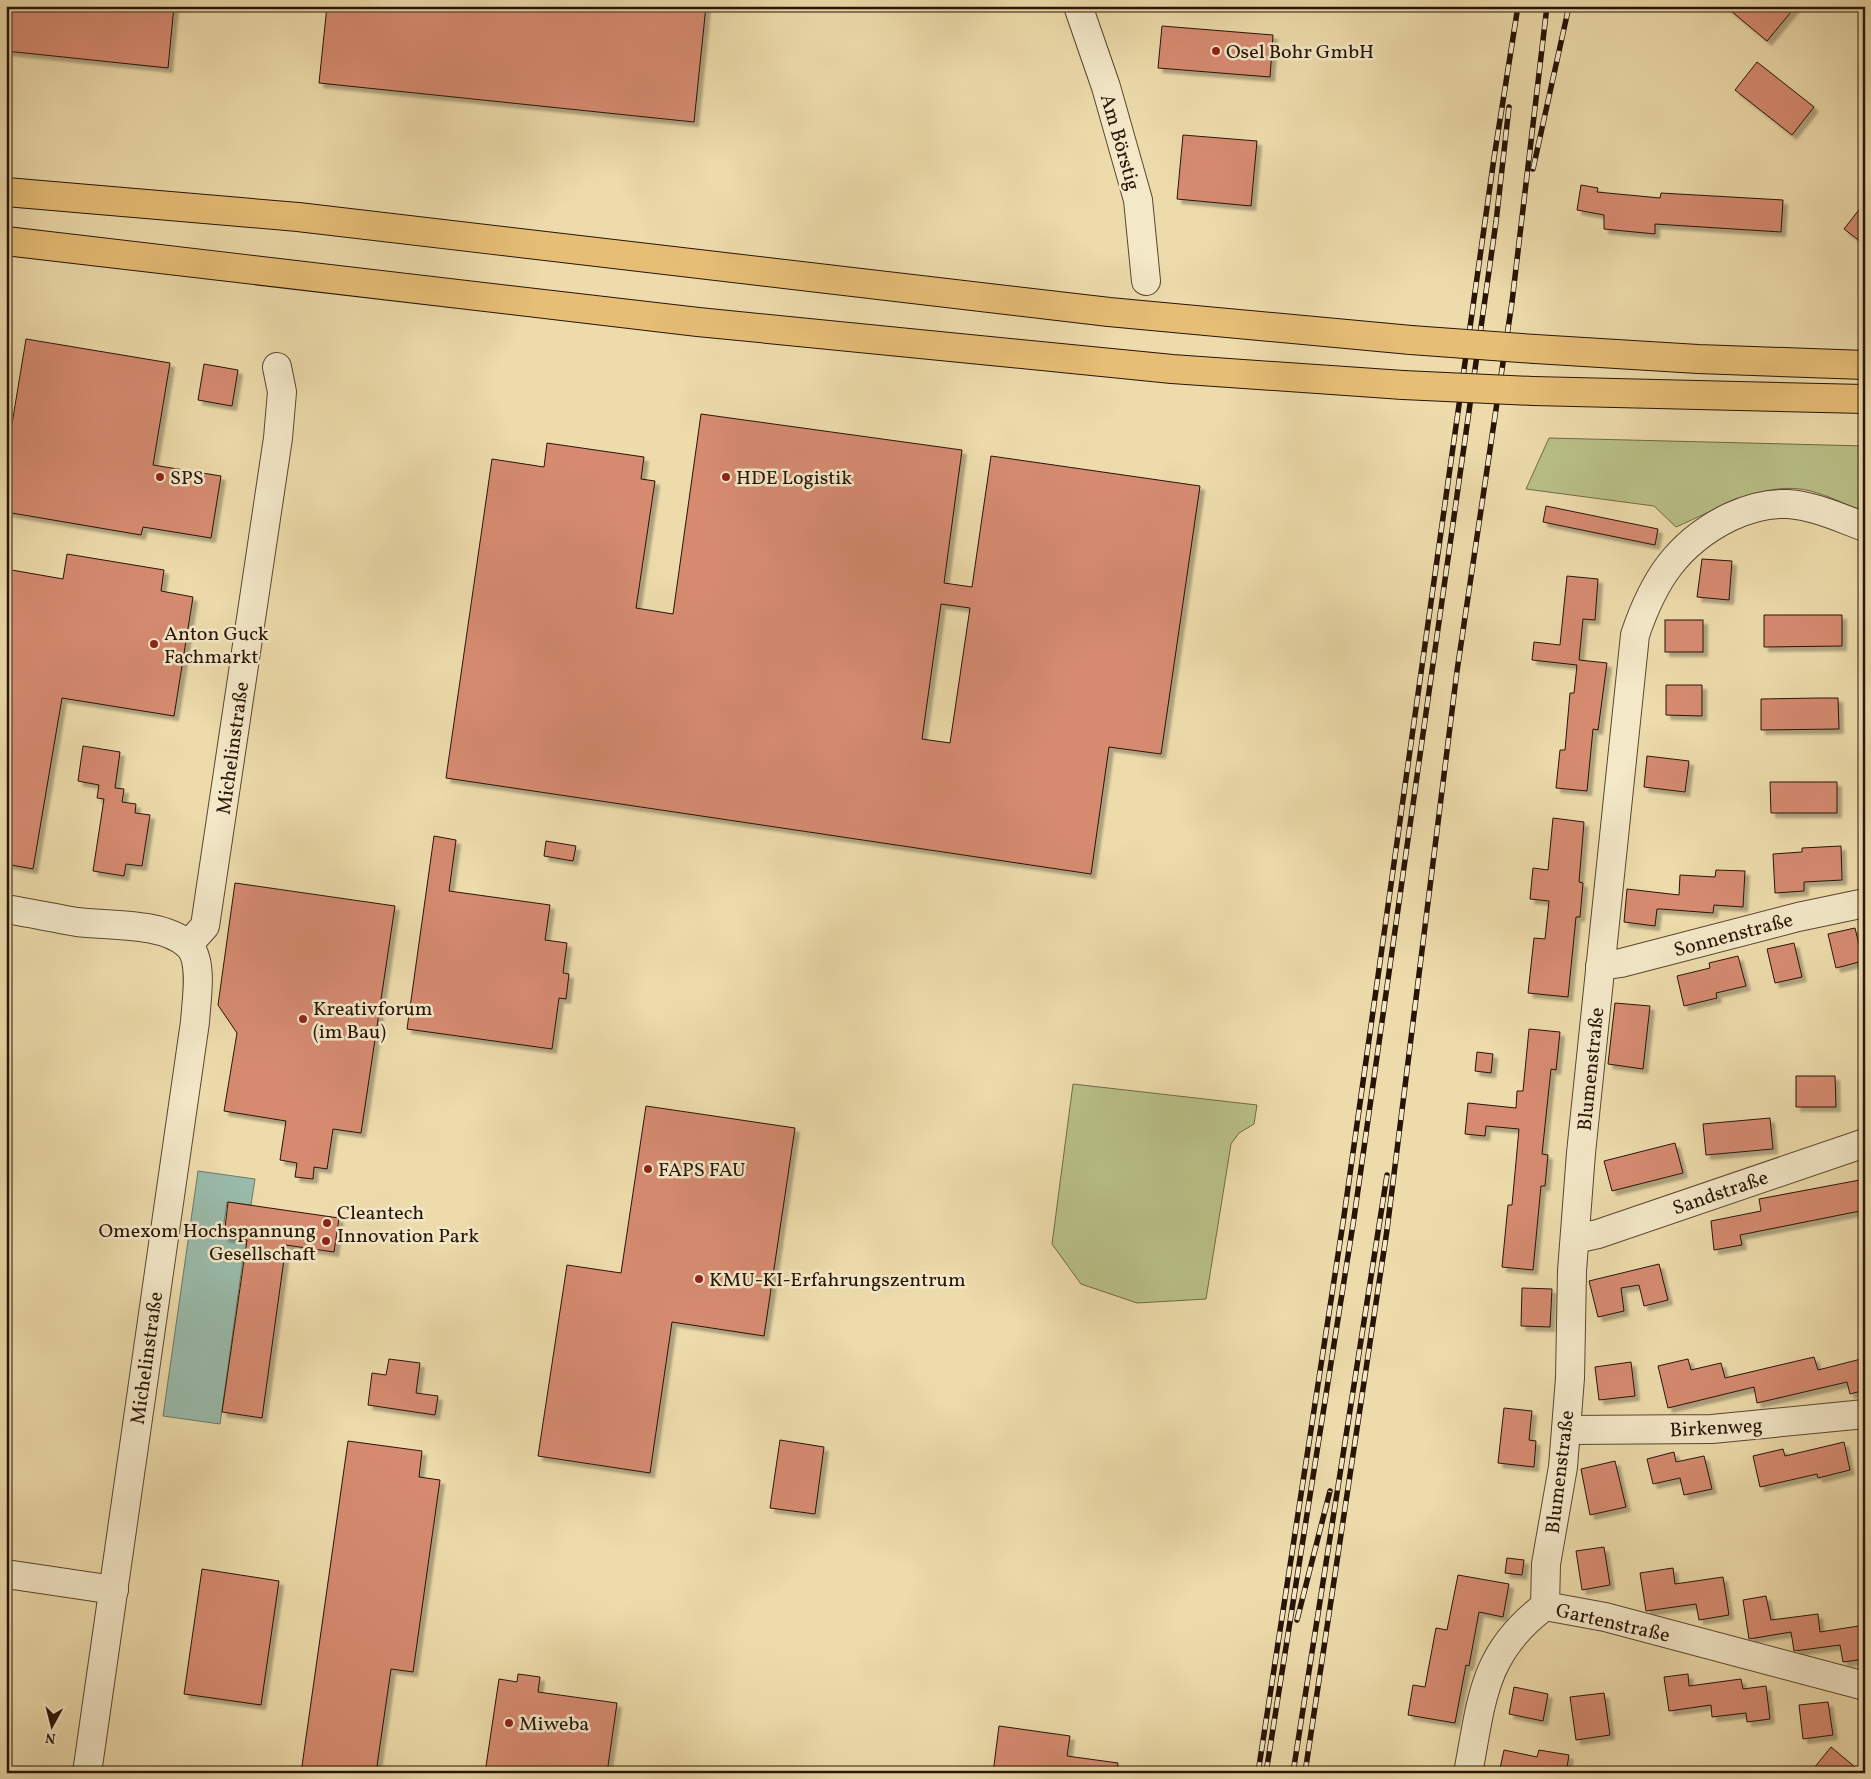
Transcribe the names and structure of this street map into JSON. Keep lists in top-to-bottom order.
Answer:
{
  "streets": {
    "street": [
      "Am Börstig",
      "Michelinstraße",
      "Sonnenstraße",
      "Blumenstraße",
      "Sandstraße",
      "Birkenweg",
      "Gartenstraße"
    ]
  },
  "crossings": [
    ["Sonnenstraße", "Blumenstraße"],
    ["Blumenstraße", "Sandstraße"],
    ["Blumenstraße", "Birkenweg"],
    ["Blumenstraße", "Gartenstraße"]
  ],
  "places": [
    "Osel Bohr GmbH",
    "SPS",
    "HDE Logistik",
    "Anton Guck Fachmarkt",
    "Kreativforum (im Bau)",
    "FAPS FAU",
    "Cleantech Innovation Park",
    "Omexom Hochspannung Gesellschaft",
    "KMU-KI-Erfahrungszentrum",
    "Miweba"
  ],
  "north": "bottom"
}
